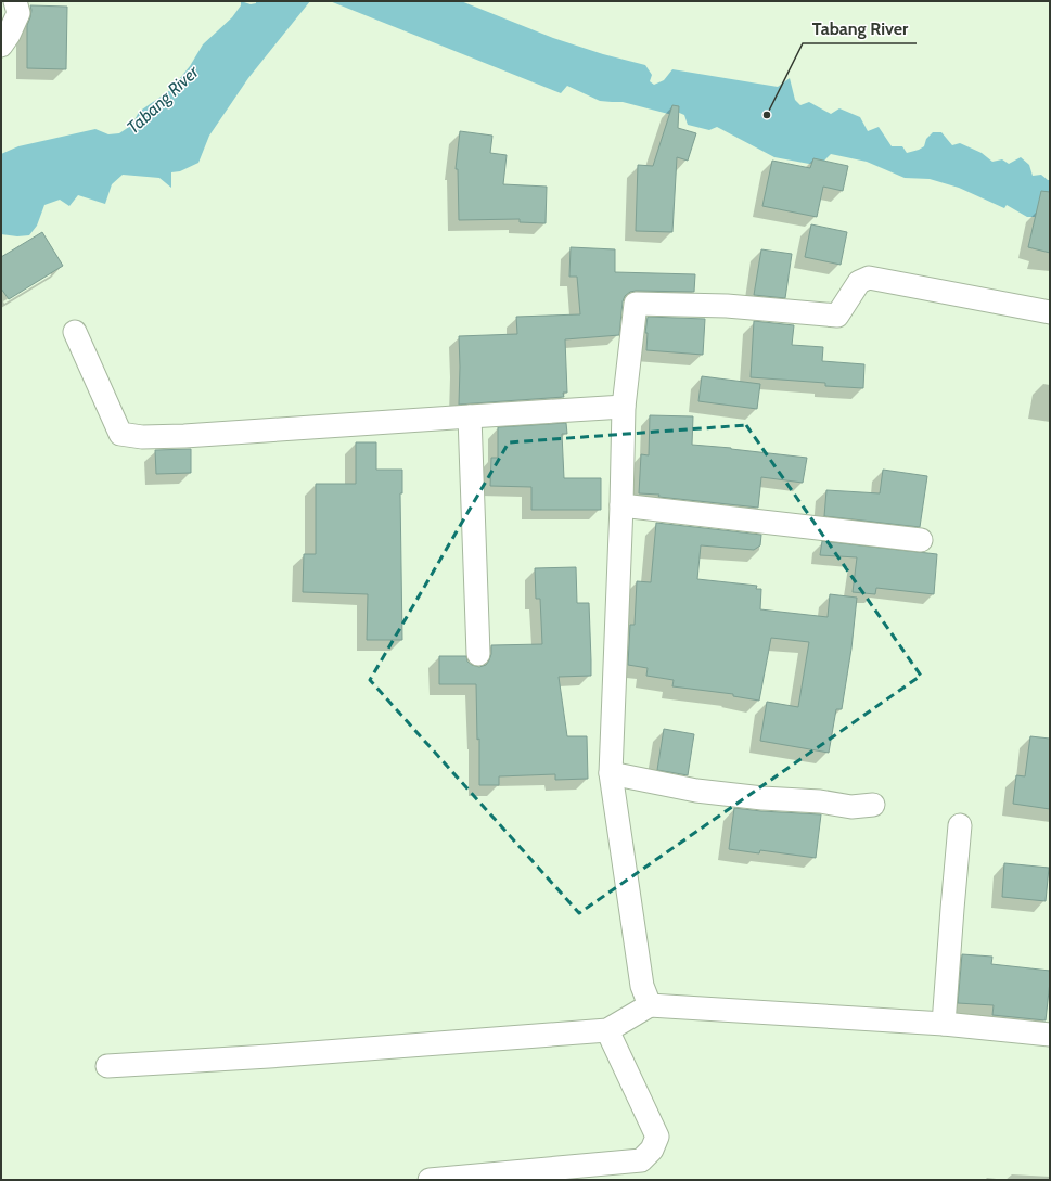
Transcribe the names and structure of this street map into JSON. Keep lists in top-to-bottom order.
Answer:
{
  "water": ["Tabang River"],
  "places": ["Tabang River"]
}
